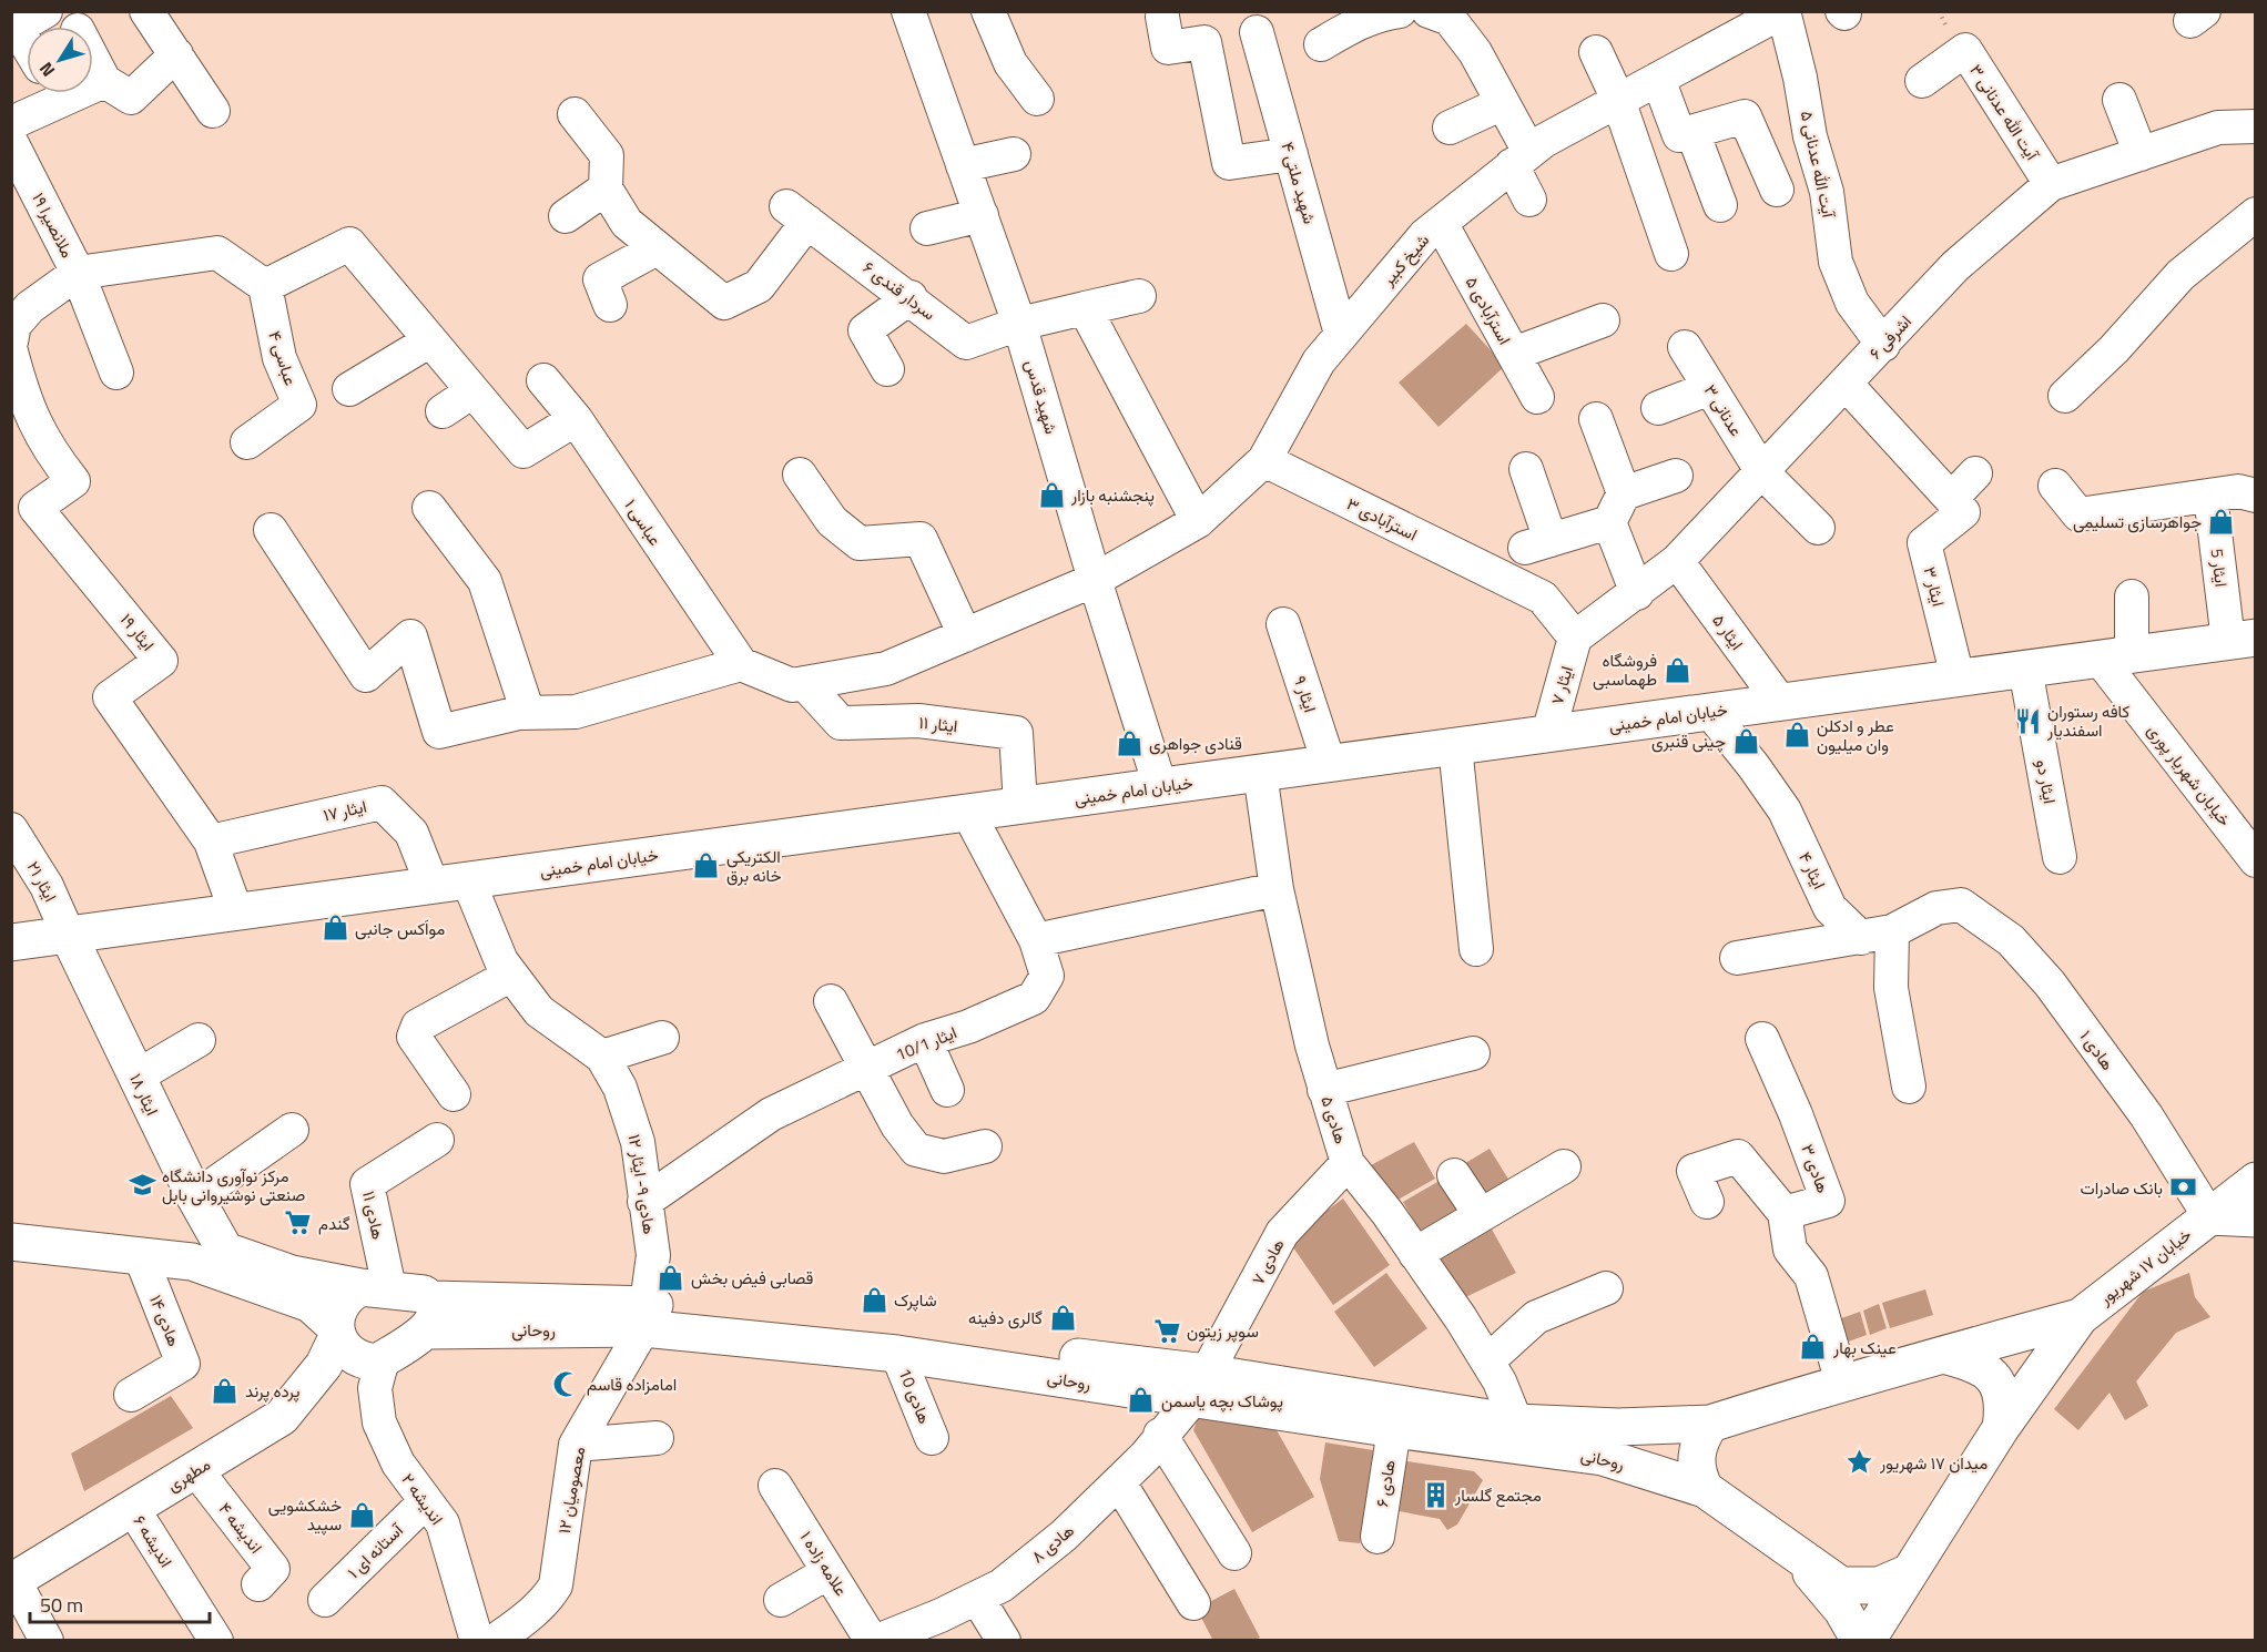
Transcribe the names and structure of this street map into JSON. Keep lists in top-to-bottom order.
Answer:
{
  "streets": {
    "main road": [
      "خیابان امام خمینی",
      "ایثار ۱۸",
      "خیابان ۱۷ شهریور",
      "روحانی",
      "مطهری"
    ],
    "street": [
      "آیت الله عدنانی ۳",
      "آیت الله عدنانی ۵",
      "شهید ملتی ۴",
      "ملانصیرا ۱۹",
      "شیخ کبیر",
      "سردار قندی ۶",
      "استرآبادی ۵",
      "اشرفی ۶",
      "عباسی ۴",
      "شهید قدس",
      "عدنانی ۳",
      "استرآبادی ٣",
      "عباسی ۱",
      "ایثار 5",
      "ایثار ۳",
      "ایثار ١٩",
      "ایثار ۵",
      "ایثار ۷",
      "ایثار ۹",
      "ایثار ۱۱",
      "خیابان شهریار پوری",
      "ایثار دو",
      "ایثار ۱۷",
      "ایثار ۴",
      "ایثار ۲۱",
      "ایثار 10/1",
      "هادی ۱",
      "هادی ۵",
      "هادی ۳",
      "هادی ۹- ایثار ۱۲",
      "هادی ۱۱",
      "هادی ۷",
      "هادی ۱۴",
      "هادی 10",
      "هادی ۶",
      "معصومیان ۱۲",
      "اندیشه ۲",
      "اندیشه ۴",
      "اندیشه ۶",
      "هادی ۸",
      "آستانه ای ۱",
      "علامه زاده ۱"
    ]
  },
  "crossings": [
    ["آیت الله عدنانی ۳", "اشرفی ۶"],
    ["آیت الله عدنانی ۵", "شیخ کبیر"],
    ["آیت الله عدنانی ۵", "اشرفی ۶"],
    ["شهید ملتی ۴", "شیخ کبیر"],
    ["ملانصیرا ۱۹", "ایثار ١٩"],
    ["شیخ کبیر", "استرآبادی ۵"],
    ["شیخ کبیر", "شهید قدس"],
    ["شیخ کبیر", "استرآبادی ٣"],
    ["شیخ کبیر", "ایثار ۱۱"],
    ["سردار قندی ۶", "شهید قدس"],
    ["اشرفی ۶", "عدنانی ۳"],
    ["اشرفی ۶", "استرآبادی ٣"],
    ["اشرفی ۶", "ایثار ۵"],
    ["اشرفی ۶", "ایثار ۷"],
    ["شهید قدس", "خیابان امام خمینی"],
    ["استرآبادی ٣", "ایثار ۷"],
    ["ایثار 5", "خیابان امام خمینی"],
    ["ایثار ۳", "خیابان امام خمینی"],
    ["ایثار ١٩", "خیابان امام خمینی"],
    ["ایثار ١٩", "ایثار ۱۷"],
    ["ایثار ۵", "خیابان امام خمینی"],
    ["ایثار ۷", "خیابان امام خمینی"],
    ["ایثار ۹", "خیابان امام خمینی"],
    ["خیابان امام خمینی", "ایثار ۱۱"],
    ["خیابان امام خمینی", "خیابان شهریار پوری"],
    ["خیابان امام خمینی", "ایثار دو"],
    ["خیابان امام خمینی", "ایثار ۱۷"],
    ["خیابان امام خمینی", "ایثار ۴"],
    ["خیابان امام خمینی", "ایثار ۲۱"],
    ["خیابان امام خمینی", "ایثار 10/1"],
    ["خیابان امام خمینی", "ایثار ۱۸"],
    ["خیابان امام خمینی", "هادی ۵"],
    ["خیابان امام خمینی", "هادی ۹- ایثار ۱۲"],
    ["ایثار ۴", "هادی ۱"],
    ["ایثار ۲۱", "ایثار ۱۸"],
    ["ایثار 10/1", "هادی ۹- ایثار ۱۲"],
    ["هادی ۱", "خیابان ۱۷ شهریور"],
    ["ایثار ۱۸", "هادی ۱۴"],
    ["هادی ۵", "هادی ۷"],
    ["هادی ۵", "روحانی"],
    ["هادی ۹- ایثار ۱۲", "روحانی"],
    ["هادی ۹- ایثار ۱۲", "معصومیان ۱۲"],
    ["هادی ۱۱", "روحانی"],
    ["هادی ۱۱", "مطهری"],
    ["هادی ۱۱", "اندیشه ۲"],
    ["هادی ۷", "روحانی"],
    ["هادی ۷", "هادی ۸"],
    ["روحانی", "هادی 10"],
    ["روحانی", "مطهری"],
    ["روحانی", "هادی ۶"],
    ["روحانی", "معصومیان ۱۲"],
    ["روحانی", "اندیشه ۲"],
    ["روحانی", "هادی ۸"],
    ["مطهری", "اندیشه ۲"],
    ["مطهری", "اندیشه ۴"],
    ["مطهری", "اندیشه ۶"],
    ["اندیشه ۲", "آستانه ای ۱"],
    ["هادی ۸", "علامه زاده ۱"]
  ],
  "places": {
    "shop": [
      "پنجشنبه بازار",
      "جواهرسازی تسلیمی",
      "فروشگاه طهماسبی",
      "عطر و ادکلن وان میلیون",
      "چینی قنبری",
      "قنادی جواهری",
      "الکتریکی خانه برق",
      "مواَکس جانبی",
      "قصابی فیض بخش",
      "شاپرک",
      "گالری دفینه",
      "عینک بهار",
      "پرده پرند",
      "پوشاک بچه یاسمن",
      "خشکشویی سپید"
    ],
    "restaurant": ["کافه رستوران اسفندیار"],
    "school or university": ["مرکز نوآوری دانشگاه صنعتی نوشیروانی بابل"],
    "bank": ["بانک صادرات"],
    "supermarket": ["گندم", "سوپر زیتون"],
    "mosque": ["امامزاده قاسم"],
    "place": ["میدان ۱۷ شهریور"],
    "building": ["مجتمع گلسار"]
  },
  "scale_bar": "50 m",
  "north": "bottom left"
}
